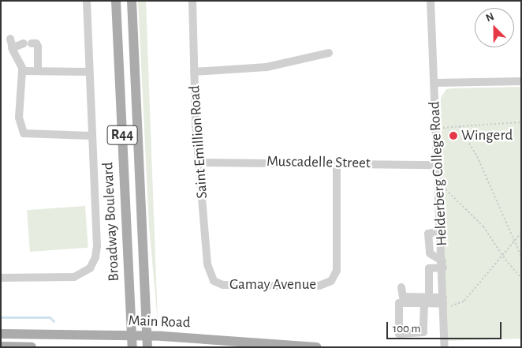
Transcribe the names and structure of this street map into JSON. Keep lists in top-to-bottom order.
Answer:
{
  "streets": {
    "main road": ["R44", "Broadway Boulevard", "Main Road"],
    "street": [
      "Saint Emillion Road",
      "Muscadelle Street",
      "Helderberg College Road",
      "Gamay Avenue"
    ]
  },
  "crossings": [
    ["Saint Emillion Road", "Muscadelle Street"],
    ["Saint Emillion Road", "Gamay Avenue"],
    ["Muscadelle Street", "Helderberg College Road"],
    ["Muscadelle Street", "Gamay Avenue"],
    ["Broadway Boulevard", "Main Road"]
  ],
  "places": ["Wingerd"],
  "scale_bar": "100 m",
  "north": "top left"
}
